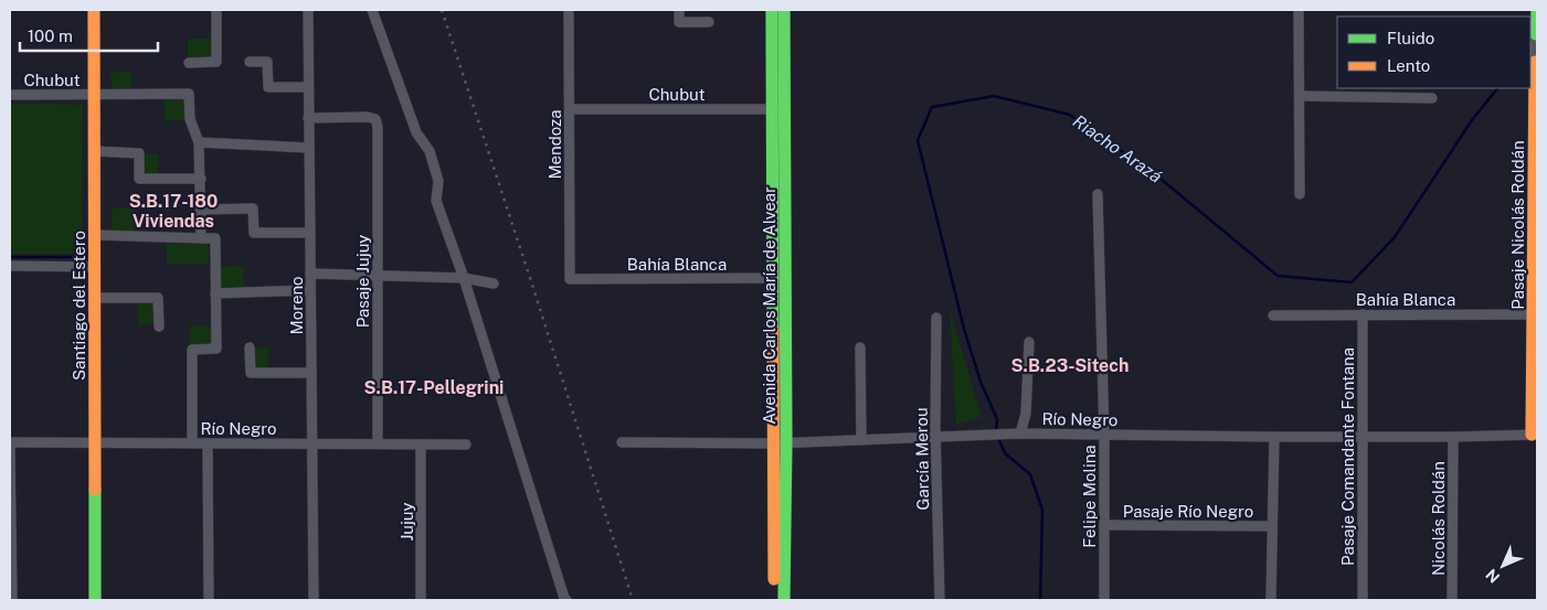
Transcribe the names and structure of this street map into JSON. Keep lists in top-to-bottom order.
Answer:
{
  "streets": {
    "street": [
      "Chubut",
      "Mendoza",
      "Pasaje Nicolás Roldán",
      "Bahía Blanca",
      "Pasaje Jujuy",
      "Santiago del Estero",
      "Moreno",
      "Avenida Carlos María de Alvear",
      "Río Negro",
      "Pasaje Comandante Fontana",
      "García Merou",
      "Felipe Molina",
      "Pasaje Río Negro",
      "Nicolás Roldán",
      "Jujuy"
    ]
  },
  "crossings": [
    ["Chubut", "Mendoza"],
    ["Chubut", "Santiago del Estero"],
    ["Chubut", "Avenida Carlos María de Alvear"],
    ["Mendoza", "Bahía Blanca"],
    ["Pasaje Nicolás Roldán", "Bahía Blanca"],
    ["Pasaje Nicolás Roldán", "Río Negro"],
    ["Bahía Blanca", "Avenida Carlos María de Alvear"],
    ["Bahía Blanca", "Pasaje Comandante Fontana"],
    ["Pasaje Jujuy", "Moreno"],
    ["Pasaje Jujuy", "Río Negro"],
    ["Santiago del Estero", "Río Negro"],
    ["Moreno", "Río Negro"],
    ["Avenida Carlos María de Alvear", "Río Negro"],
    ["Río Negro", "Pasaje Comandante Fontana"],
    ["Río Negro", "García Merou"],
    ["Río Negro", "Felipe Molina"],
    ["Río Negro", "Nicolás Roldán"],
    ["Río Negro", "Jujuy"],
    ["Felipe Molina", "Pasaje Río Negro"]
  ],
  "districts": ["S.B.17-180 Viviendas", "S.B.23-Sitech", "S.B.17-Pellegrini"],
  "water": ["Riacho Arazá"],
  "legend": ["Fluido", "Lento"],
  "scale_bar": "100 m",
  "north": "bottom left"
}
